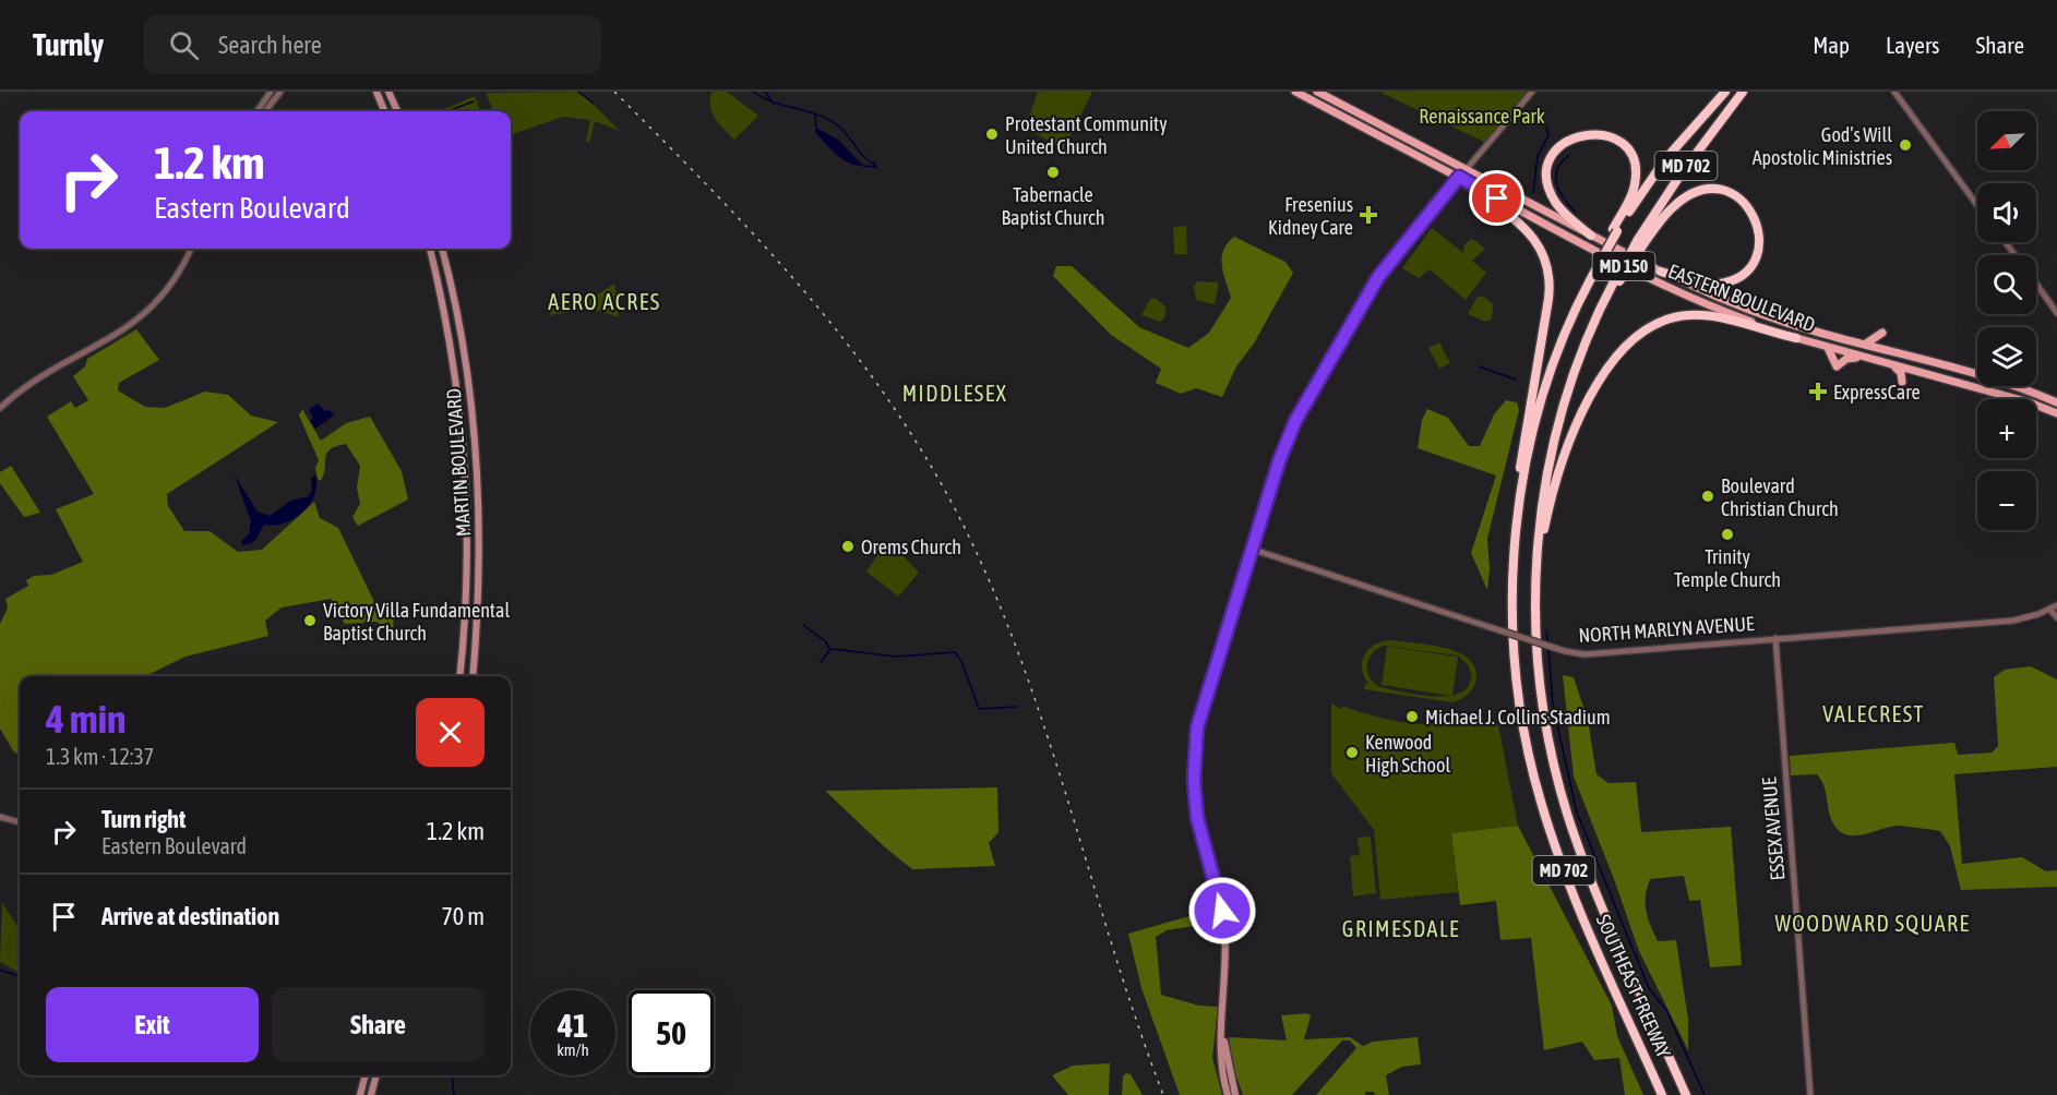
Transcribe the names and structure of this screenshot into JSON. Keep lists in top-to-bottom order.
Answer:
{
  "streets": {
    "highway": ["MD 702", "SOUTHEAST FREEWAY"],
    "main road": ["MD 150", "EASTERN BOULEVARD", "MARTIN BOULEVARD"],
    "street": ["NORTH MARLYN AVENUE", "ESSEX AVENUE"]
  },
  "crossings": [
    ["NORTH MARLYN AVENUE", "ESSEX AVENUE"]
  ],
  "districts": [
    "AERO ACRES",
    "MIDDLESEX",
    "VALECREST",
    "WOODWARD SQUARE",
    "GRIMESDALE"
  ],
  "parks": ["Renaissance Park"],
  "places": {
    "other": [
      "Protestant Community United Church",
      "God’s Will Apostolic Ministries",
      "Tabernacle Baptist Church",
      "Boulevard Christian Church",
      "Trinity Temple Church",
      "Orems Church",
      "Victory Villa Fundamental Baptist Church",
      "Michael J. Collins Stadium",
      "Kenwood High School"
    ],
    "health": ["Fresenius Kidney Care", "ExpressCare"]
  },
  "north": "bottom left",
  "page": {
    "header": "Turnly",
    "search": "Search here",
    "nav": ["Map", "Layers", "Share"],
    "map_buttons": ["+", "−"],
    "turn": ["1.2 km", "Eastern Boulevard"],
    "heading": ["4 min", "1.3 km · 12:37"],
    "list": [
      {
        "name": "Turn right",
        "note": "Eastern Boulevard",
        "value": "1.2 km"
      },
      {
        "name": "Arrive at destination",
        "value": "70 m"
      }
    ],
    "buttons": ["Exit", "Share"],
    "speed": "41 km/h",
    "limit": "50"
  }
}
